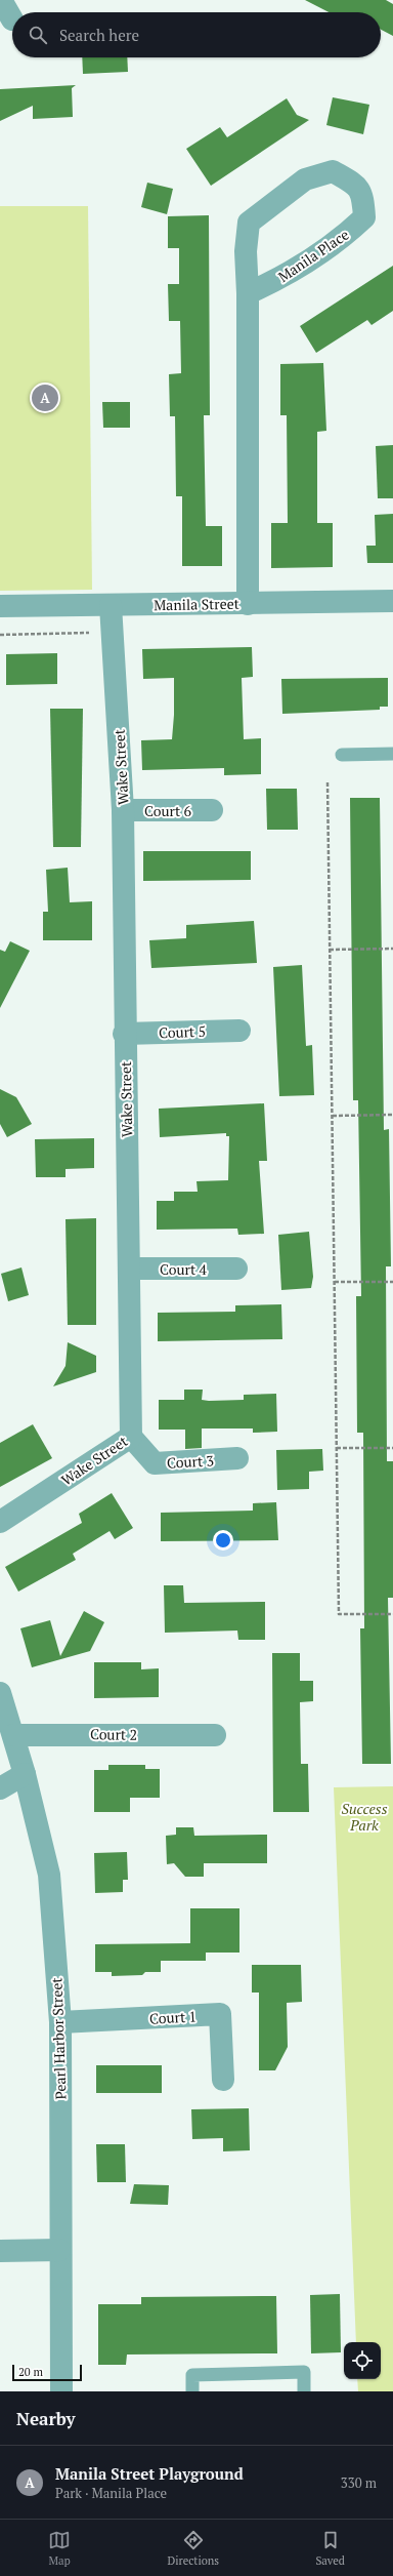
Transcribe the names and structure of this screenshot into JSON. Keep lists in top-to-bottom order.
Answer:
{
  "streets": {
    "street": [
      "Manila Place",
      "Manila Street",
      "Wake Street",
      "Court 6",
      "Court 5",
      "Court 4",
      "Court 3",
      "Court 2",
      "Court 1",
      "Pearl Harbor Street"
    ]
  },
  "crossings": [
    ["Manila Place", "Manila Street"],
    ["Manila Street", "Wake Street"],
    ["Wake Street", "Court 6"],
    ["Wake Street", "Court 5"],
    ["Wake Street", "Court 4"],
    ["Wake Street", "Court 3"],
    ["Court 2", "Pearl Harbor Street"],
    ["Court 1", "Pearl Harbor Street"]
  ],
  "parks": ["Success Park"],
  "scale_bar": "20 m",
  "page": {
    "search": "Search here",
    "pins": "A",
    "scale": "20 m",
    "heading": "Nearby",
    "list": [
      {
        "mark": "A",
        "name": "Manila Street Playground",
        "note": "Park · Manila Place",
        "value": "330 m"
      }
    ],
    "nav": ["Map", "Directions", "Saved"]
  }
}
